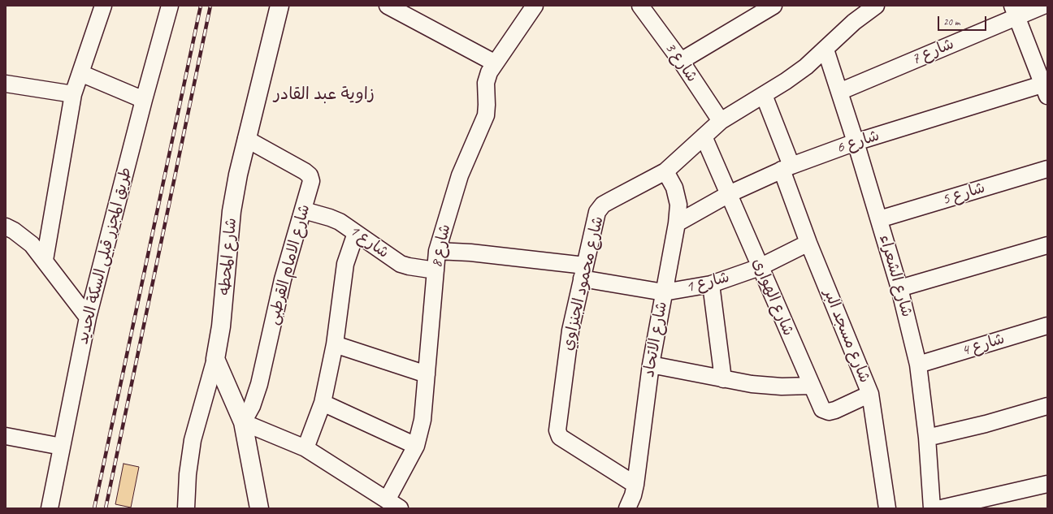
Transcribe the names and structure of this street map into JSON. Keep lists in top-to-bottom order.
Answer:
{
  "streets": {
    "street": [
      "شارع 7",
      "شارع 3",
      "شارع 6",
      "شارع 5",
      "شارع 1",
      "شارع 8",
      "طريق المجزر قبلى السكة الحديد",
      "شارع المحطه",
      "شارع الامام القرطبى",
      "شارع الشعراء",
      "شارع محمود الجنزاوي",
      "شارع الهوارى",
      "شارع مسجد البر",
      "شارع الاتحاد",
      "شارع 4"
    ]
  },
  "crossings": [
    ["شارع 7", "شارع الشعراء"],
    ["شارع 3", "شارع محمود الجنزاوي"],
    ["شارع 6", "شارع الشعراء"],
    ["شارع 6", "شارع الهوارى"],
    ["شارع 6", "شارع مسجد البر"],
    ["شارع 6", "شارع الاتحاد"],
    ["شارع 5", "شارع الشعراء"],
    ["شارع 1", "شارع 8"],
    ["شارع 1", "شارع الامام القرطبى"],
    ["شارع 1", "شارع محمود الجنزاوي"],
    ["شارع 1", "شارع الهوارى"],
    ["شارع 1", "شارع مسجد البر"],
    ["شارع 1", "شارع الاتحاد"],
    ["شارع المحطه", "شارع الامام القرطبى"],
    ["شارع الشعراء", "شارع محمود الجنزاوي"],
    ["شارع الشعراء", "شارع 4"],
    ["شارع محمود الجنزاوي", "شارع الهوارى"],
    ["شارع محمود الجنزاوي", "شارع مسجد البر"],
    ["شارع محمود الجنزاوي", "شارع الاتحاد"],
    ["شارع الهوارى", "شارع مسجد البر"]
  ],
  "districts": ["زاوية عبد القادر"],
  "scale_bar": "20 m"
}
